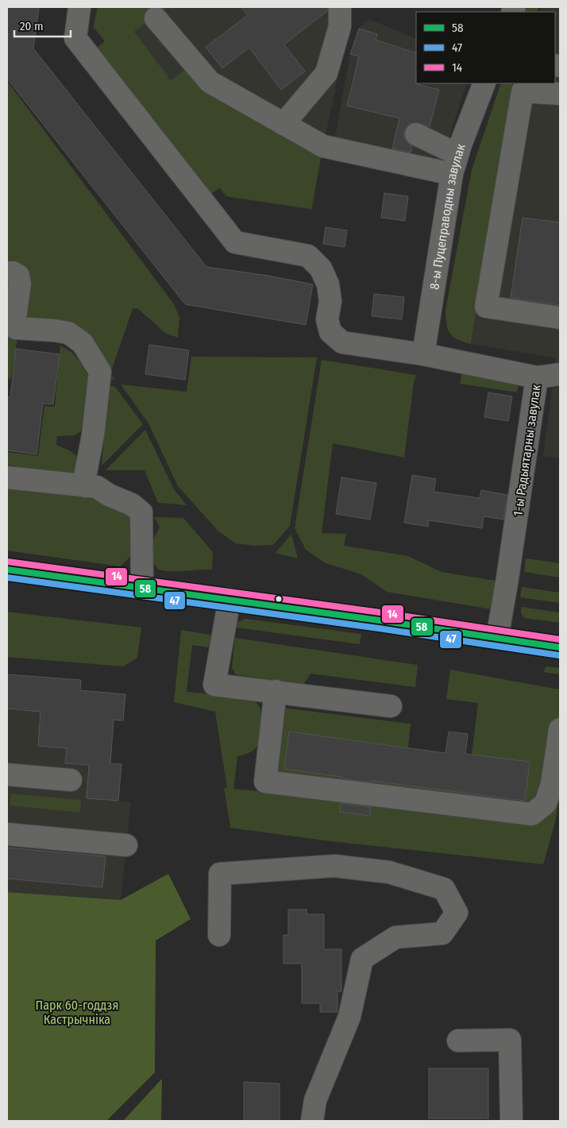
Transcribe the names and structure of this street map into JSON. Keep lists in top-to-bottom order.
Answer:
{
  "streets": {
    "street": ["8-ы Пуцеправодны завулак", "1-ы Радыятарны завулак"]
  },
  "crossings": [
    ["8-ы Пуцеправодны завулак", "1-ы Радыятарны завулак"]
  ],
  "parks": ["Парк 60-годдзя Кастрычніка"],
  "lines": ["transit line 14", "transit line 58", "transit line 47"],
  "legend": ["58", "47", "14"],
  "scale_bar": "20 m"
}
